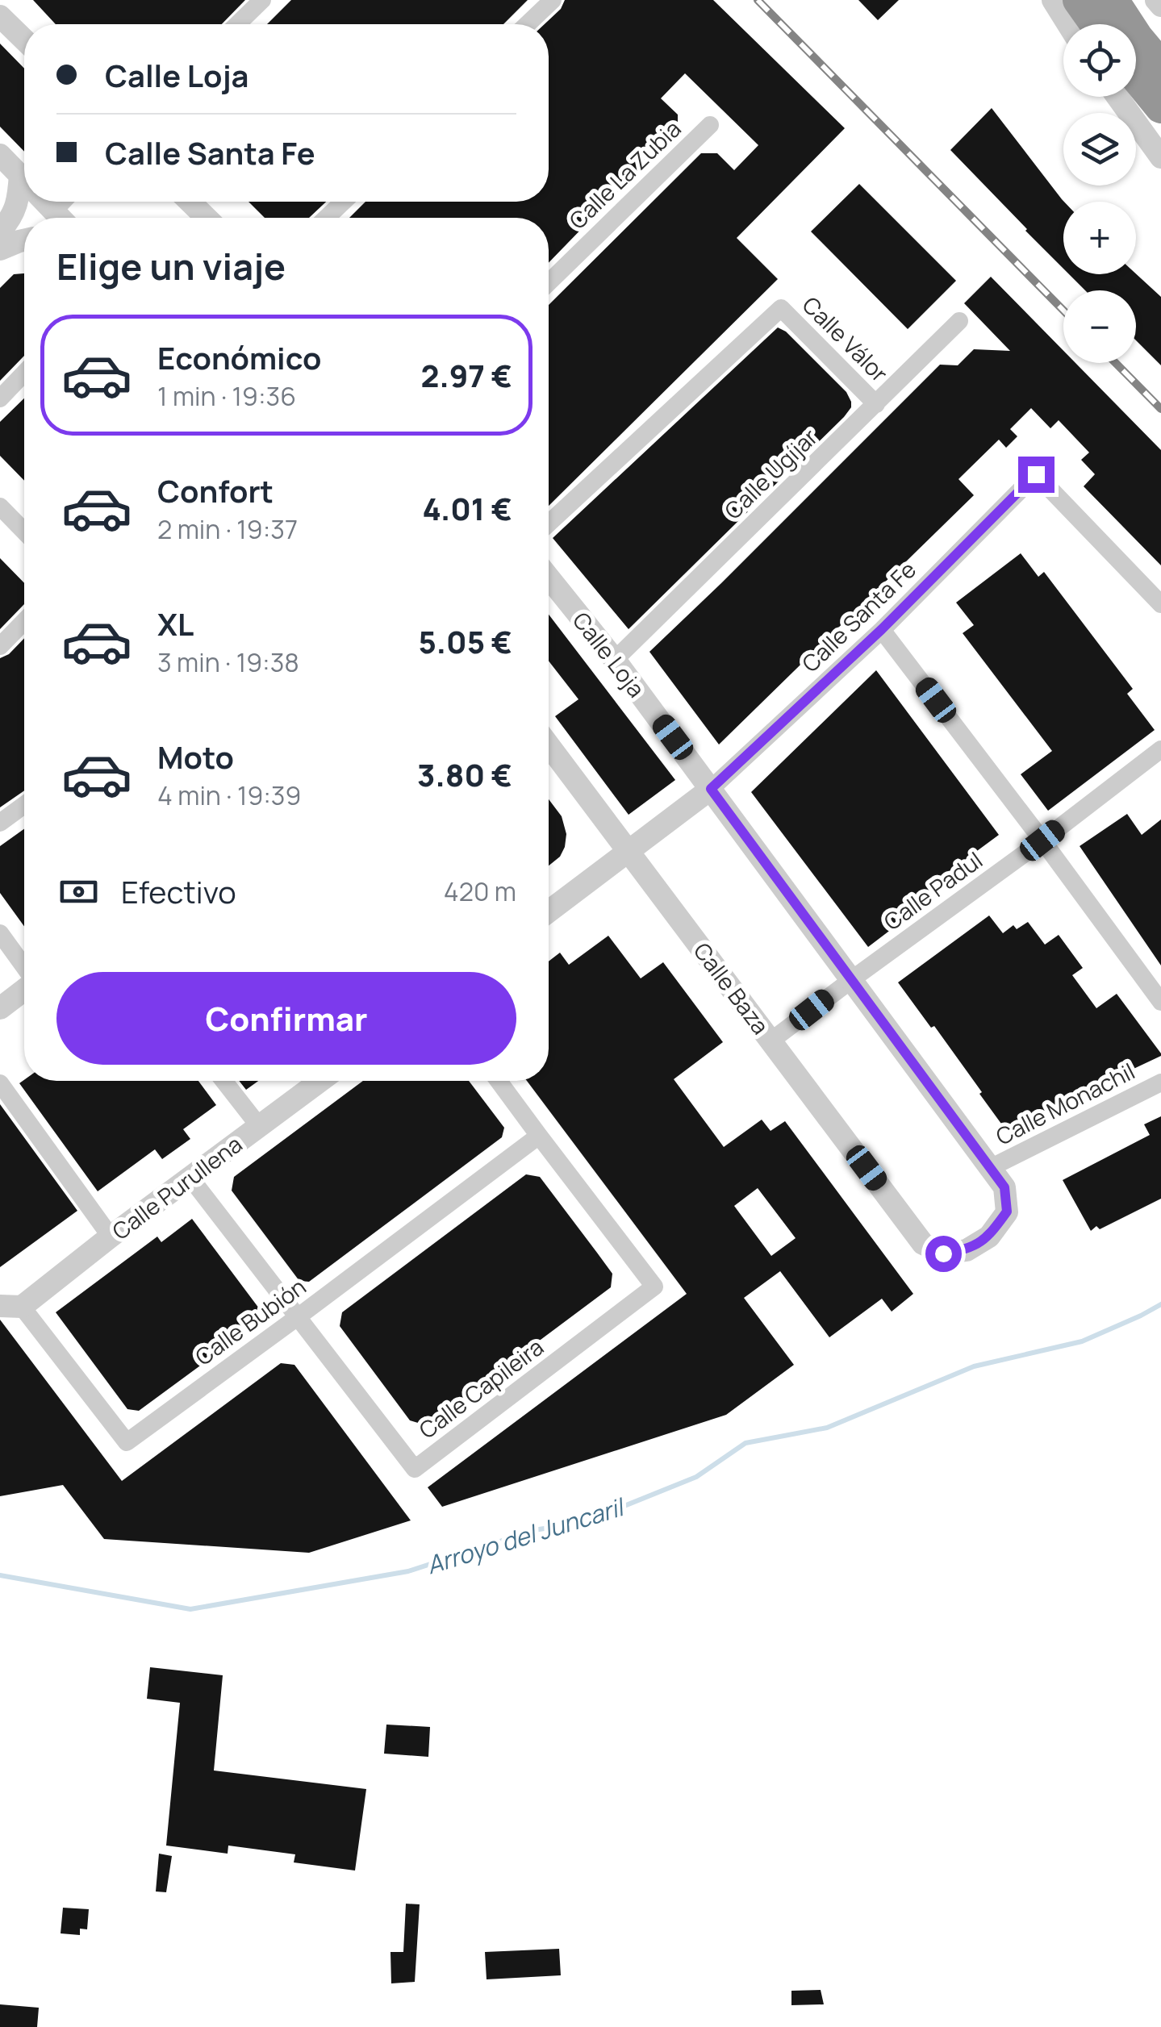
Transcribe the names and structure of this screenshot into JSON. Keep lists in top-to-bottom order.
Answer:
{
  "streets": {
    "street": [
      "Calle La Zubia",
      "Calle Válor",
      "Calle Ugíjar",
      "Calle Santa Fe",
      "Calle Loja",
      "Calle Padul",
      "Calle Baza",
      "Calle Monachil",
      "Calle Purullena",
      "Calle Bubión",
      "Calle Capileira"
    ]
  },
  "crossings": [
    ["Calle Válor", "Calle Ugíjar"],
    ["Calle Ugíjar", "Calle Loja"],
    ["Calle Santa Fe", "Calle Loja"],
    ["Calle Loja", "Calle Padul"],
    ["Calle Loja", "Calle Baza"],
    ["Calle Loja", "Calle Monachil"],
    ["Calle Padul", "Calle Baza"],
    ["Calle Purullena", "Calle Bubión"],
    ["Calle Purullena", "Calle Capileira"],
    ["Calle Bubión", "Calle Capileira"]
  ],
  "water": ["Arroyo del Juncaril"],
  "page": {
    "map_buttons": ["+", "−"],
    "banner": ["Calle Loja", "Calle Santa Fe"],
    "heading": "Elige un viaje",
    "list": [
      {
        "name": "Económico",
        "note": "1 min · 19:36",
        "value": "2.97 €"
      },
      {
        "name": "Confort",
        "note": "2 min · 19:37",
        "value": "4.01 €"
      },
      {
        "name": "XL",
        "note": "3 min · 19:38",
        "value": "5.05 €"
      },
      {
        "name": "Moto",
        "note": "4 min · 19:39",
        "value": "3.80 €"
      }
    ],
    "pay": ["Efectivo", "420 m"],
    "buttons": "Confirmar"
  }
}
